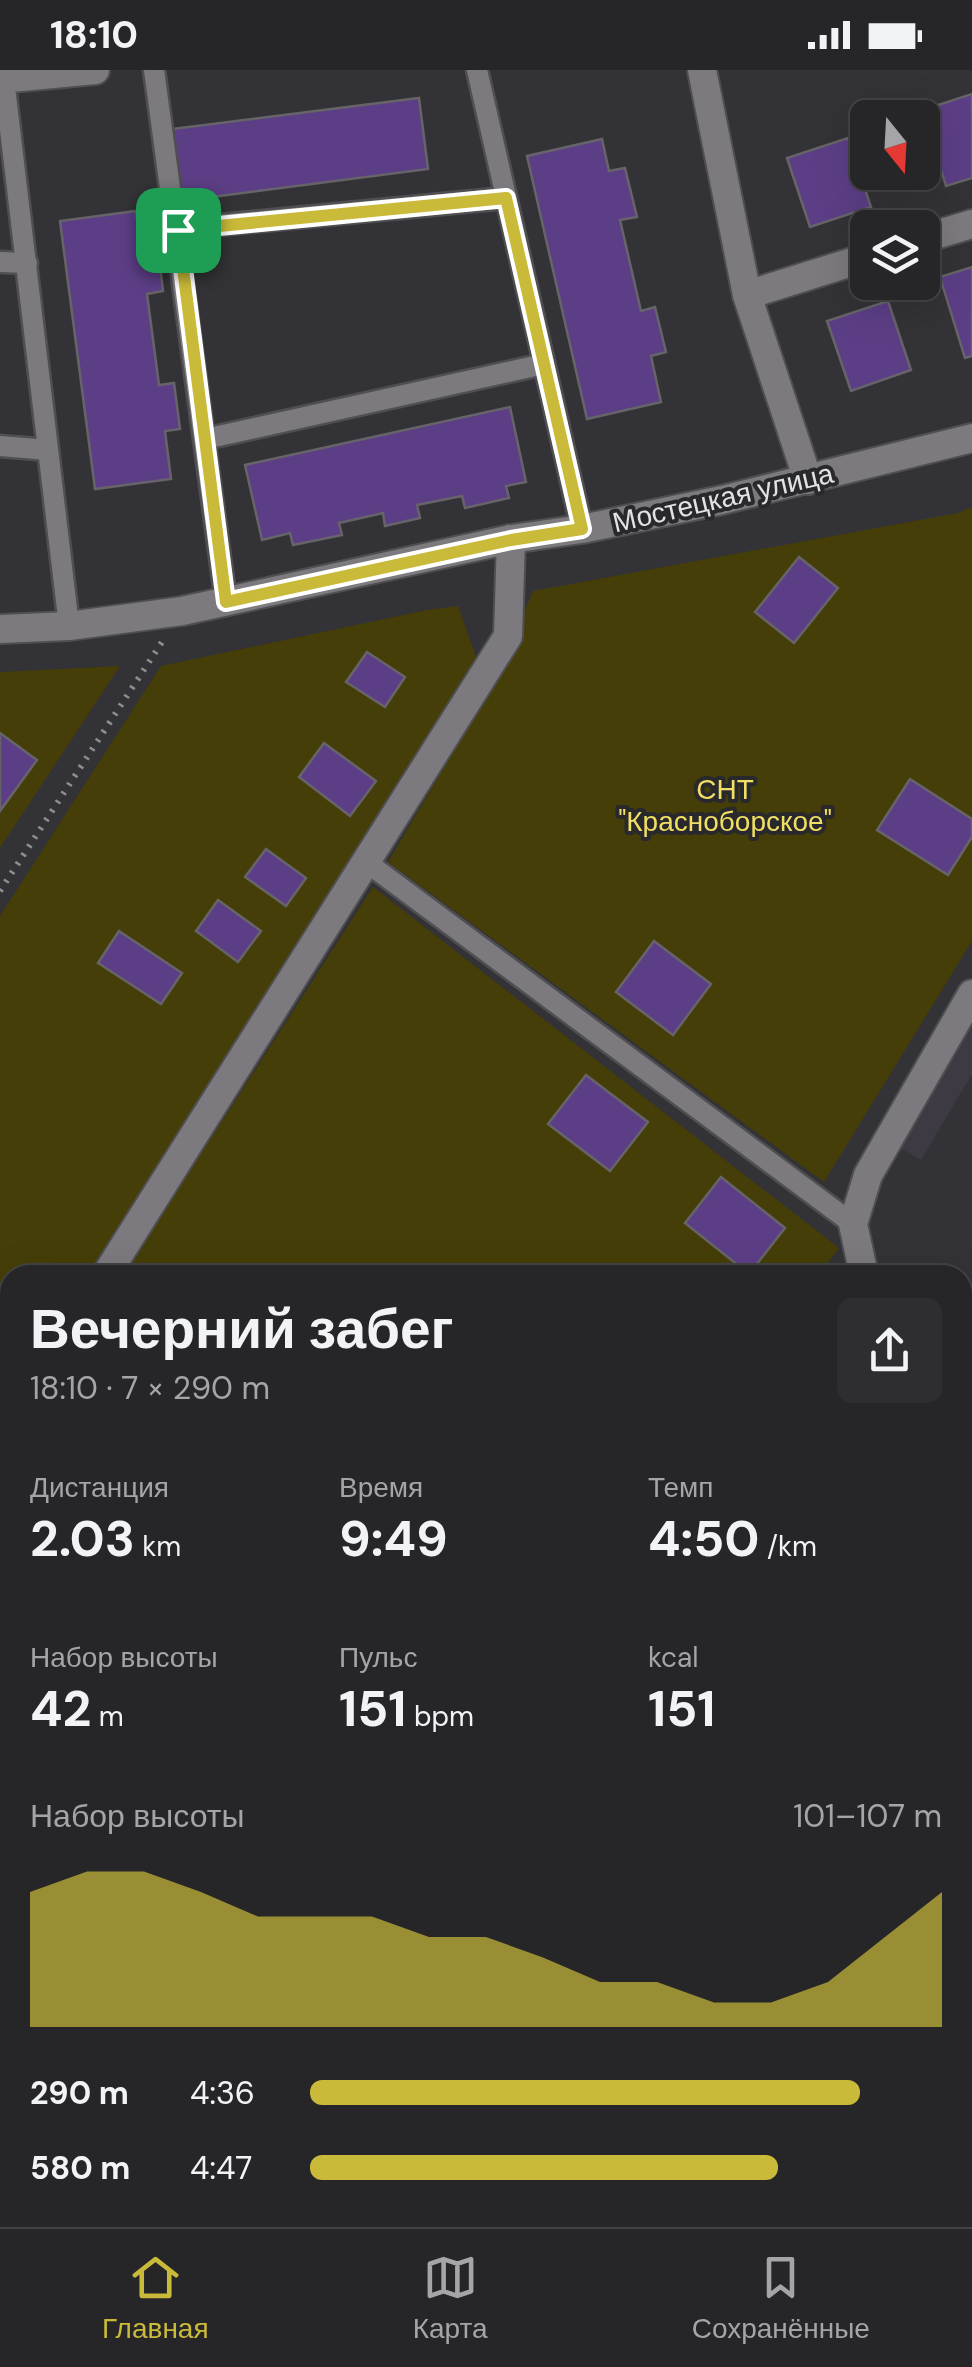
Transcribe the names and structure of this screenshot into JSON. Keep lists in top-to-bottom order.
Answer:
{
  "streets": {
    "street": ["Мостецкая улица"]
  },
  "parks": ["СНТ \"Красноборское\""],
  "north": "bottom",
  "page": {
    "status": "18:10",
    "heading": ["Вечерний забег", "18:10 · 7 × 290 m"],
    "stats": [
      ["Дистанция", "2.03 km"],
      ["Время", "9:49"],
      ["Темп", "4:50 /km"],
      ["Набор высоты", "42 m"],
      ["Пульс", "151 bpm"],
      ["kcal", "151"]
    ],
    "chart": ["Набор высоты", "101–107 m"],
    "list": [
      {
        "name": "290 m",
        "note": "4:36"
      },
      {
        "name": "580 m",
        "note": "4:47"
      }
    ],
    "tabs": ["Главная", "Карта", "Сохранённые"]
  }
}
